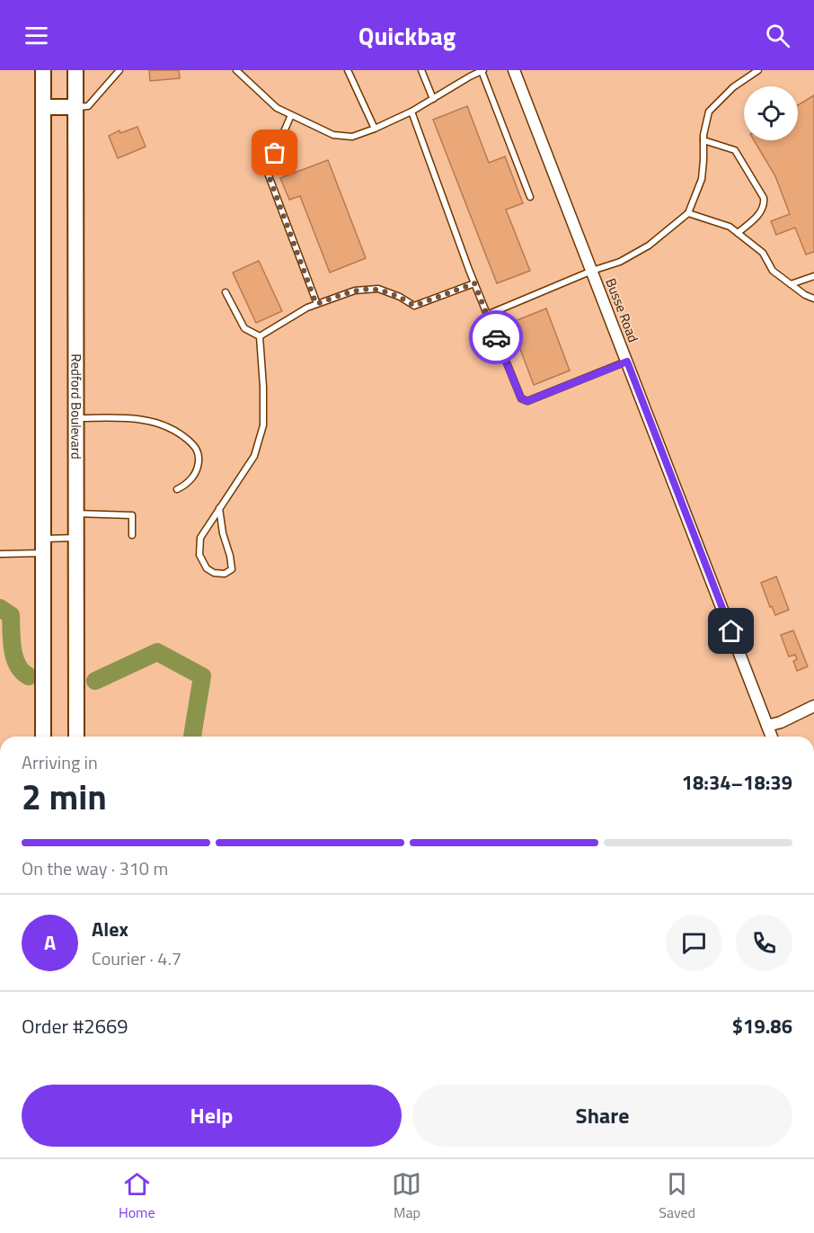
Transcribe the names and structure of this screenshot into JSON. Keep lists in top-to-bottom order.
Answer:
{
  "streets": {
    "main road": ["Redford Boulevard"],
    "street": ["Busse Road"]
  },
  "page": {
    "header": "Quickbag",
    "heading": ["2 min", "Arriving in", "18:34–18:39"],
    "panel": [
      "Alex",
      "Courier · 4.7",
      "Order #2669",
      "$19.86"
    ],
    "bar": "On the way · 310 m",
    "round": "A",
    "buttons": ["Help", "Share"],
    "tabs": ["Home", "Map", "Saved"]
  }
}
